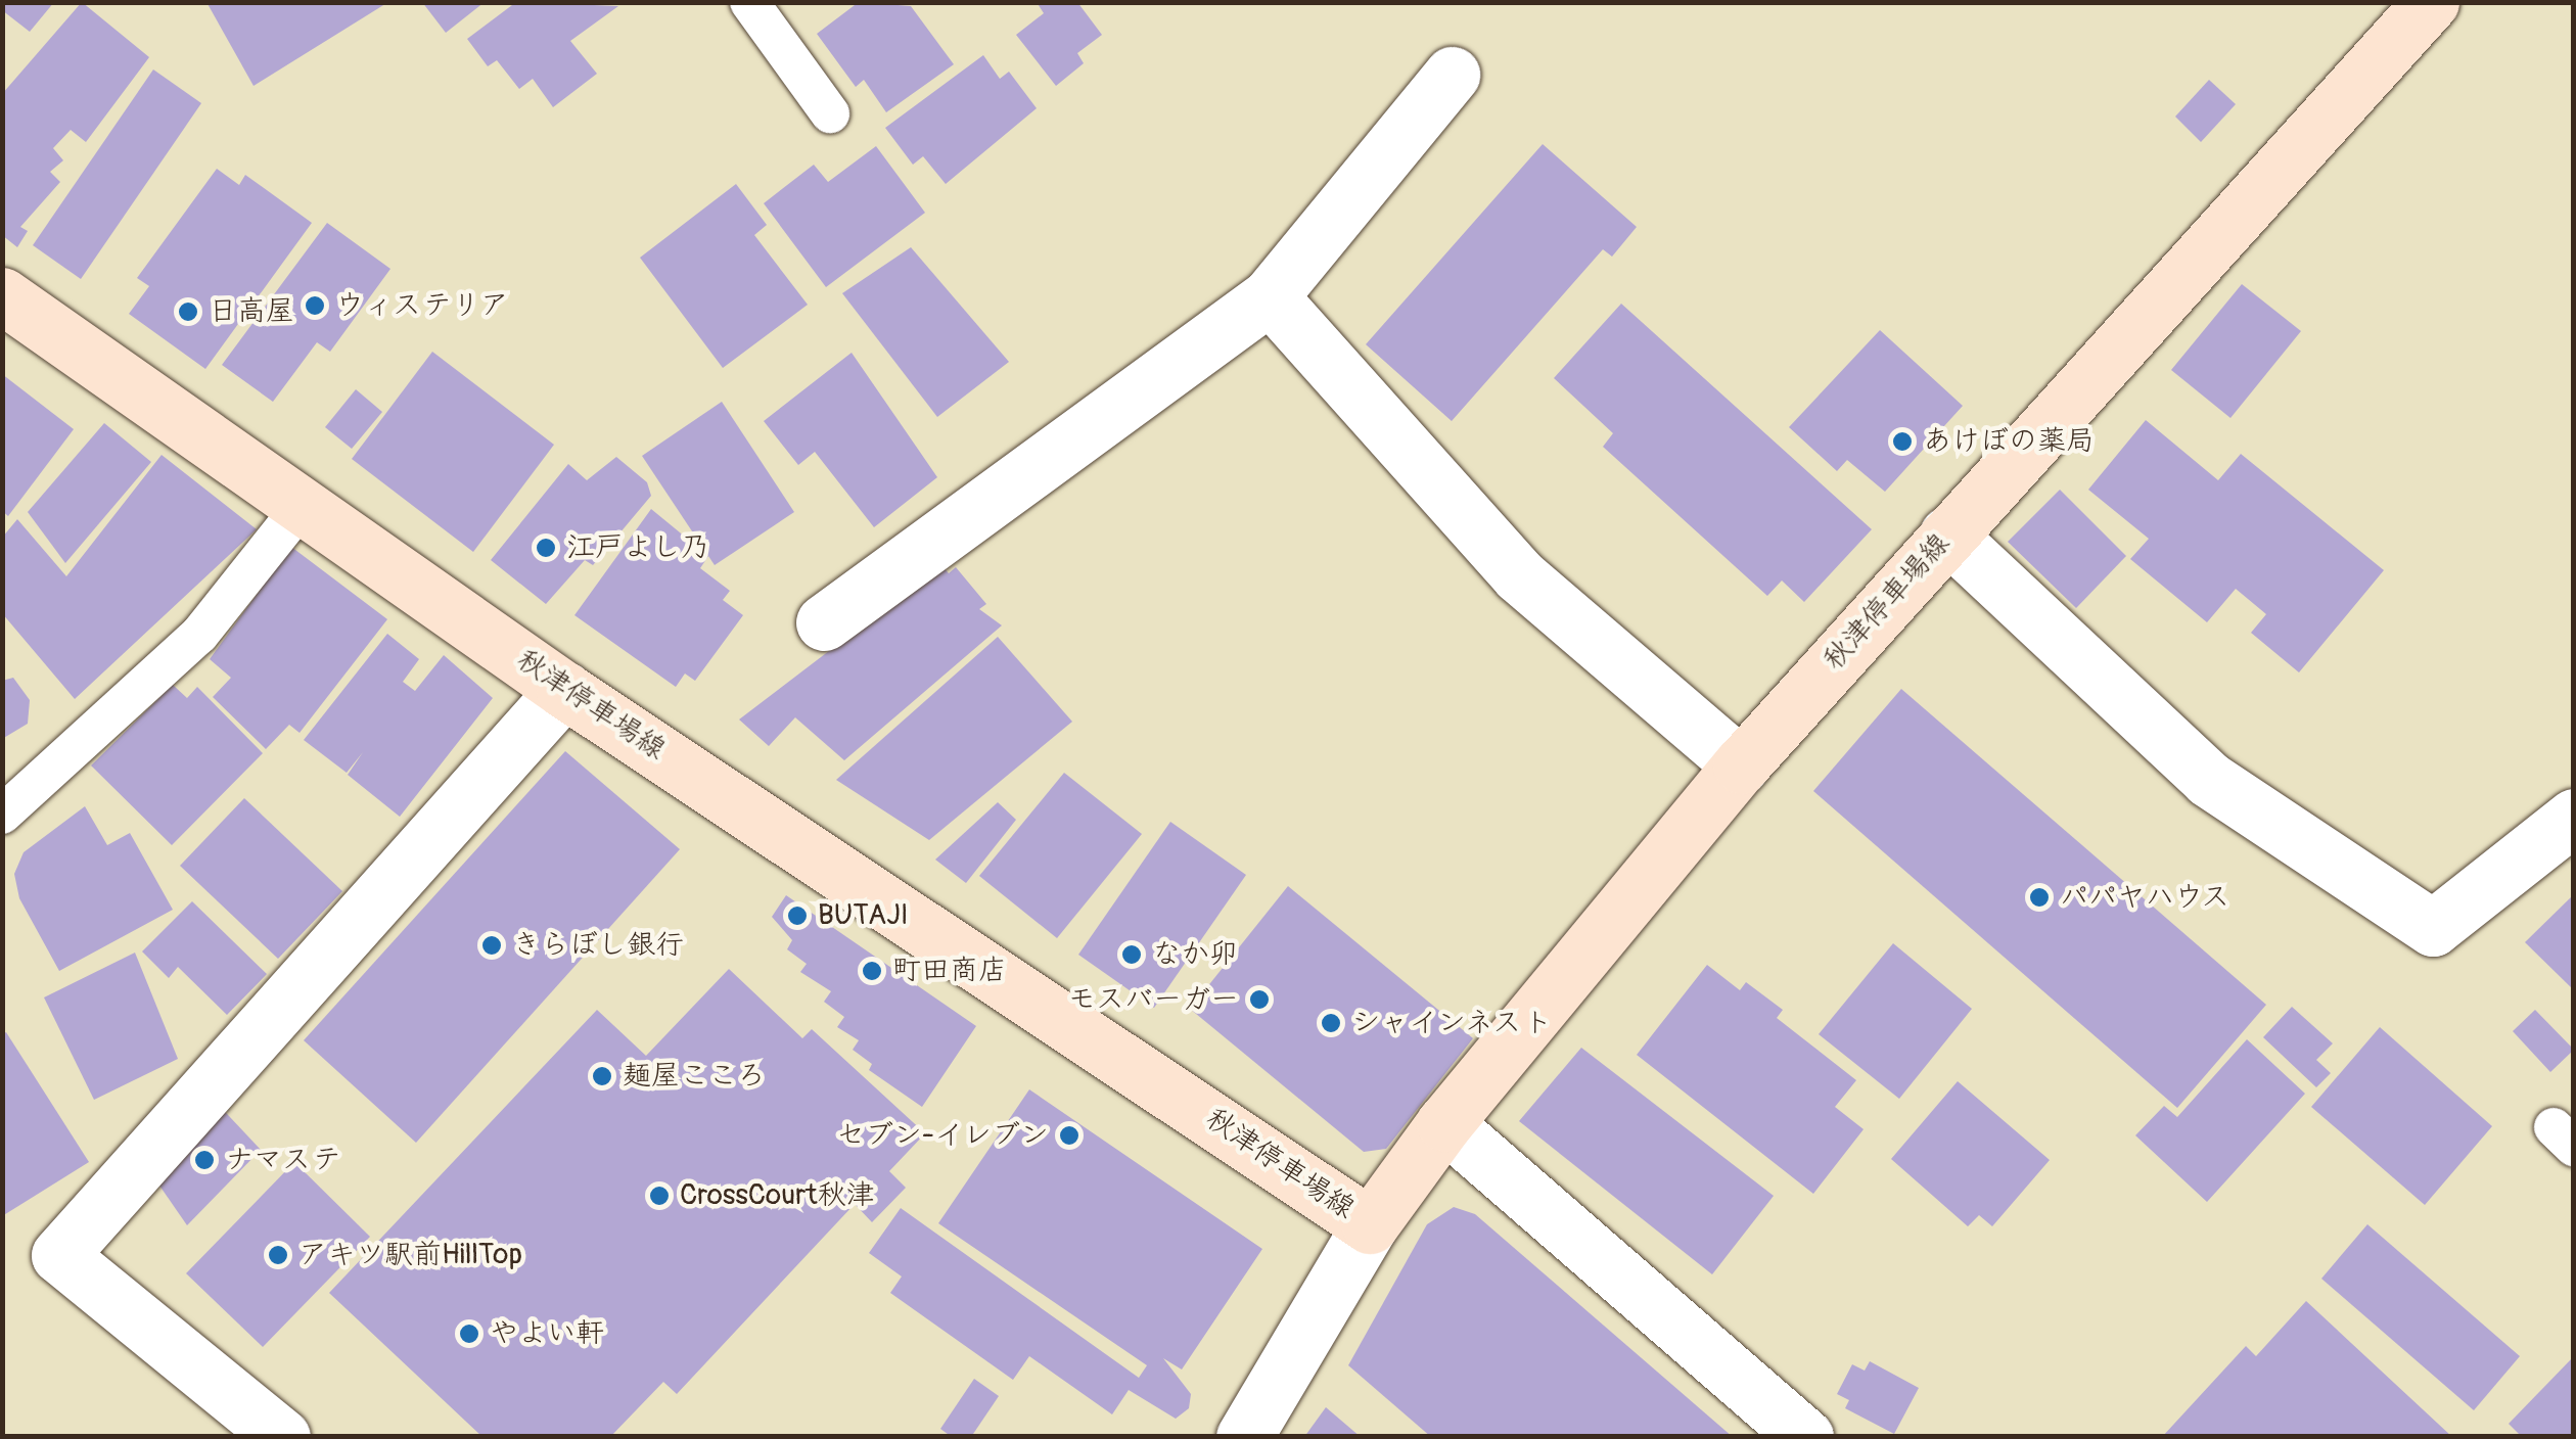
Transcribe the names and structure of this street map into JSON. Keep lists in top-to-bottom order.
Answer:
{
  "streets": {
    "main road": ["秋津停車場線"]
  },
  "places": [
    "ウィステリア",
    "日高屋",
    "あけぼの薬局",
    "江戸よし乃",
    "パパヤハウス",
    "BUTAJI",
    "きらぼし銀行",
    "なか卯",
    "町田商店",
    "モスバーガー",
    "シャインネスト",
    "麺屋こころ",
    "セブン-イレブン",
    "ナマステ",
    "CrossCourt秋津",
    "アキツ駅前HillTop",
    "やよい軒"
  ]
}
